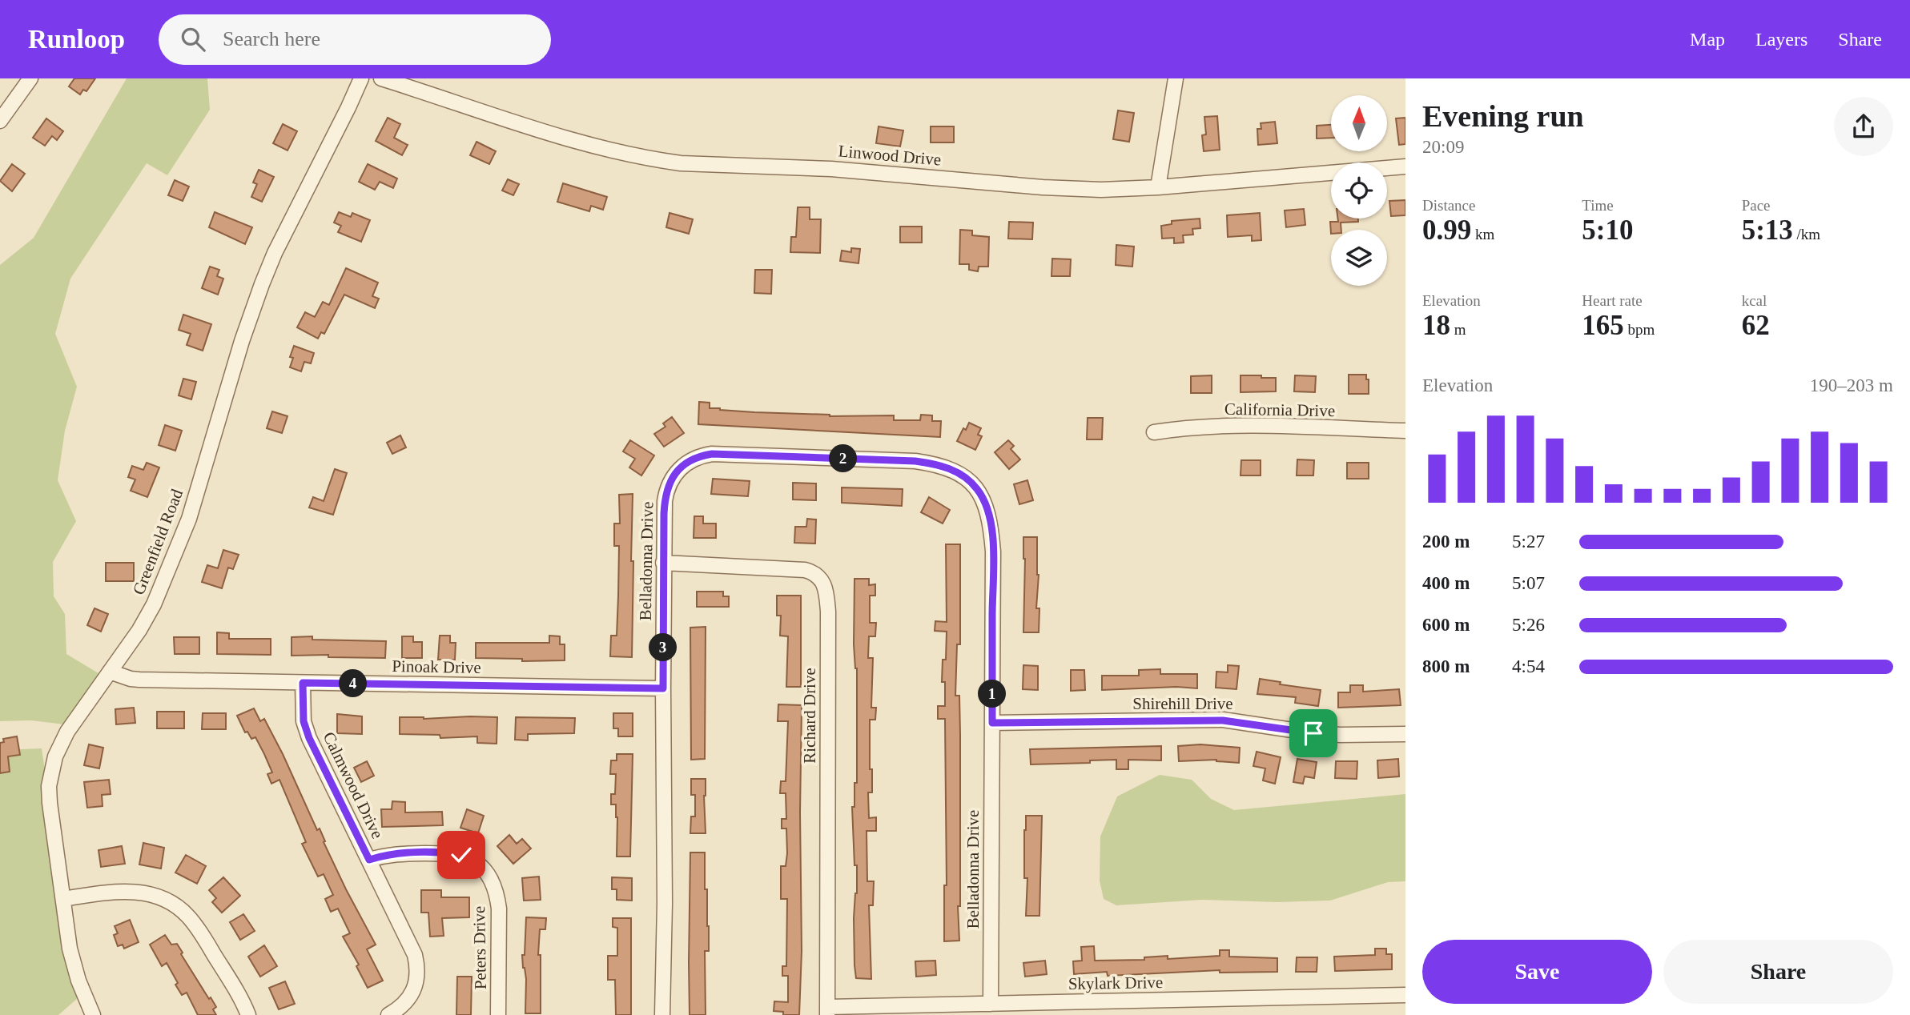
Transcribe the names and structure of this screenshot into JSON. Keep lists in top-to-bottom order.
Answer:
{
  "streets": {
    "street": [
      "Linwood Drive",
      "California Drive",
      "Greenfield Road",
      "Belladonna Drive",
      "Pinoak Drive",
      "Shirehill Drive",
      "Richard Drive",
      "Calmwood Drive",
      "Peters Drive",
      "Skylark Drive"
    ]
  },
  "crossings": [
    ["Greenfield Road", "Pinoak Drive"],
    ["Belladonna Drive", "Pinoak Drive"],
    ["Belladonna Drive", "Shirehill Drive"],
    ["Belladonna Drive", "Richard Drive"],
    ["Belladonna Drive", "Skylark Drive"],
    ["Pinoak Drive", "Calmwood Drive"],
    ["Richard Drive", "Skylark Drive"],
    ["Calmwood Drive", "Peters Drive"]
  ],
  "north": "top",
  "page": {
    "header": "Runloop",
    "search": "Search here",
    "nav": ["Map", "Layers", "Share"],
    "heading": ["Evening run", "20:09"],
    "stats": [
      ["Distance", "0.99 km"],
      ["Time", "5:10"],
      ["Pace", "5:13 /km"],
      ["Elevation", "18 m"],
      ["Heart rate", "165 bpm"],
      ["kcal", "62"]
    ],
    "chart": ["Elevation", "190–203 m"],
    "pins": [
      "2",
      "3",
      "4",
      "1"
    ],
    "list": [
      {
        "name": "200 m",
        "note": "5:27"
      },
      {
        "name": "400 m",
        "note": "5:07"
      },
      {
        "name": "600 m",
        "note": "5:26"
      },
      {
        "name": "800 m",
        "note": "4:54"
      }
    ],
    "buttons": ["Save", "Share"]
  }
}
